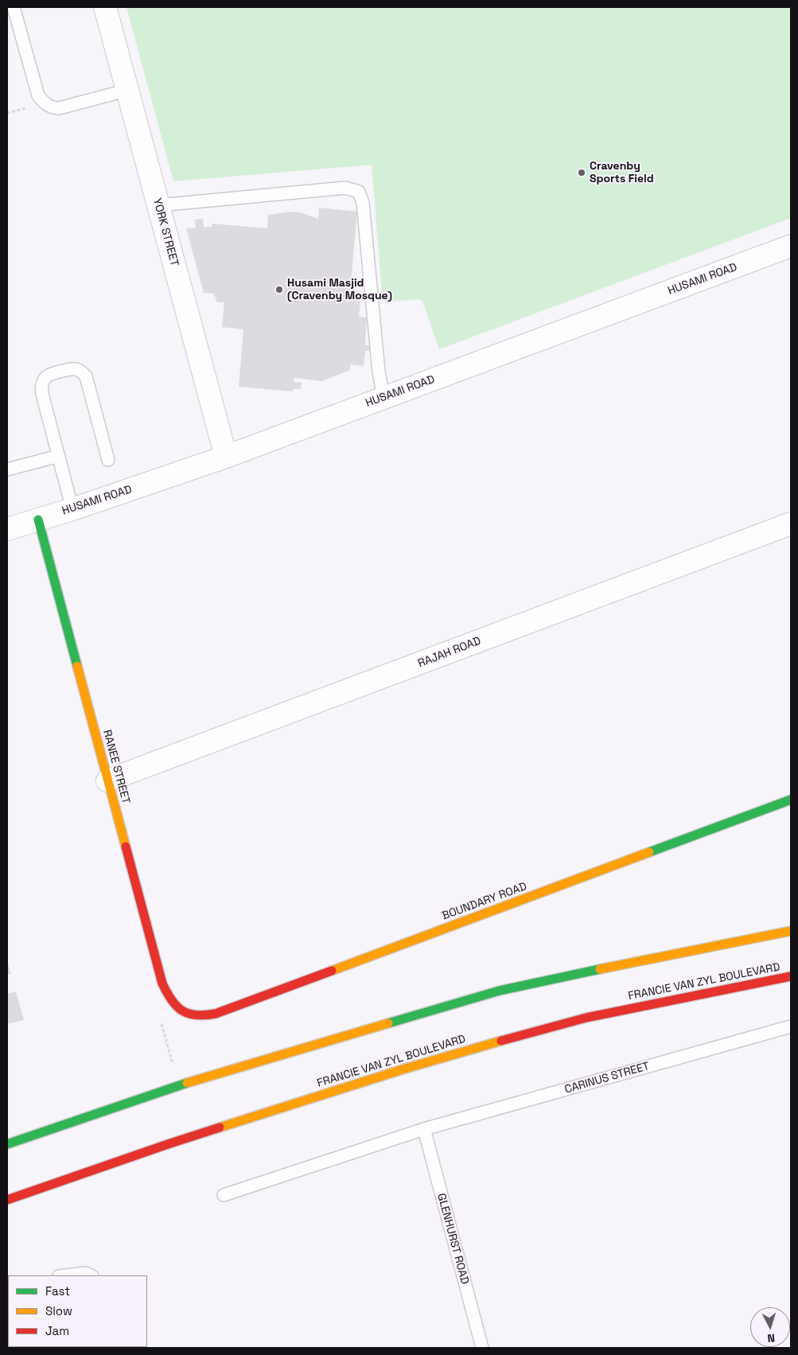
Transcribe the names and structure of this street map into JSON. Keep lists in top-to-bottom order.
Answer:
{
  "streets": {
    "main road": ["RANEE STREET", "BOUNDARY ROAD", "FRANCIE VAN ZYL BOULEVARD"],
    "street": ["YORK STREET", "HUSAMI ROAD", "RAJAH ROAD"],
    "lane": ["CARINUS STREET", "GLENHURST ROAD"]
  },
  "crossings": [
    ["YORK STREET", "HUSAMI ROAD"],
    ["HUSAMI ROAD", "RANEE STREET"],
    ["RAJAH ROAD", "RANEE STREET"],
    ["RANEE STREET", "BOUNDARY ROAD"],
    ["CARINUS STREET", "GLENHURST ROAD"]
  ],
  "places": ["Cravenby Sports Field", "Husami Masjid (Cravenby Mosque)"],
  "legend": ["Fast", "Slow", "Jam"],
  "north": "bottom"
}
